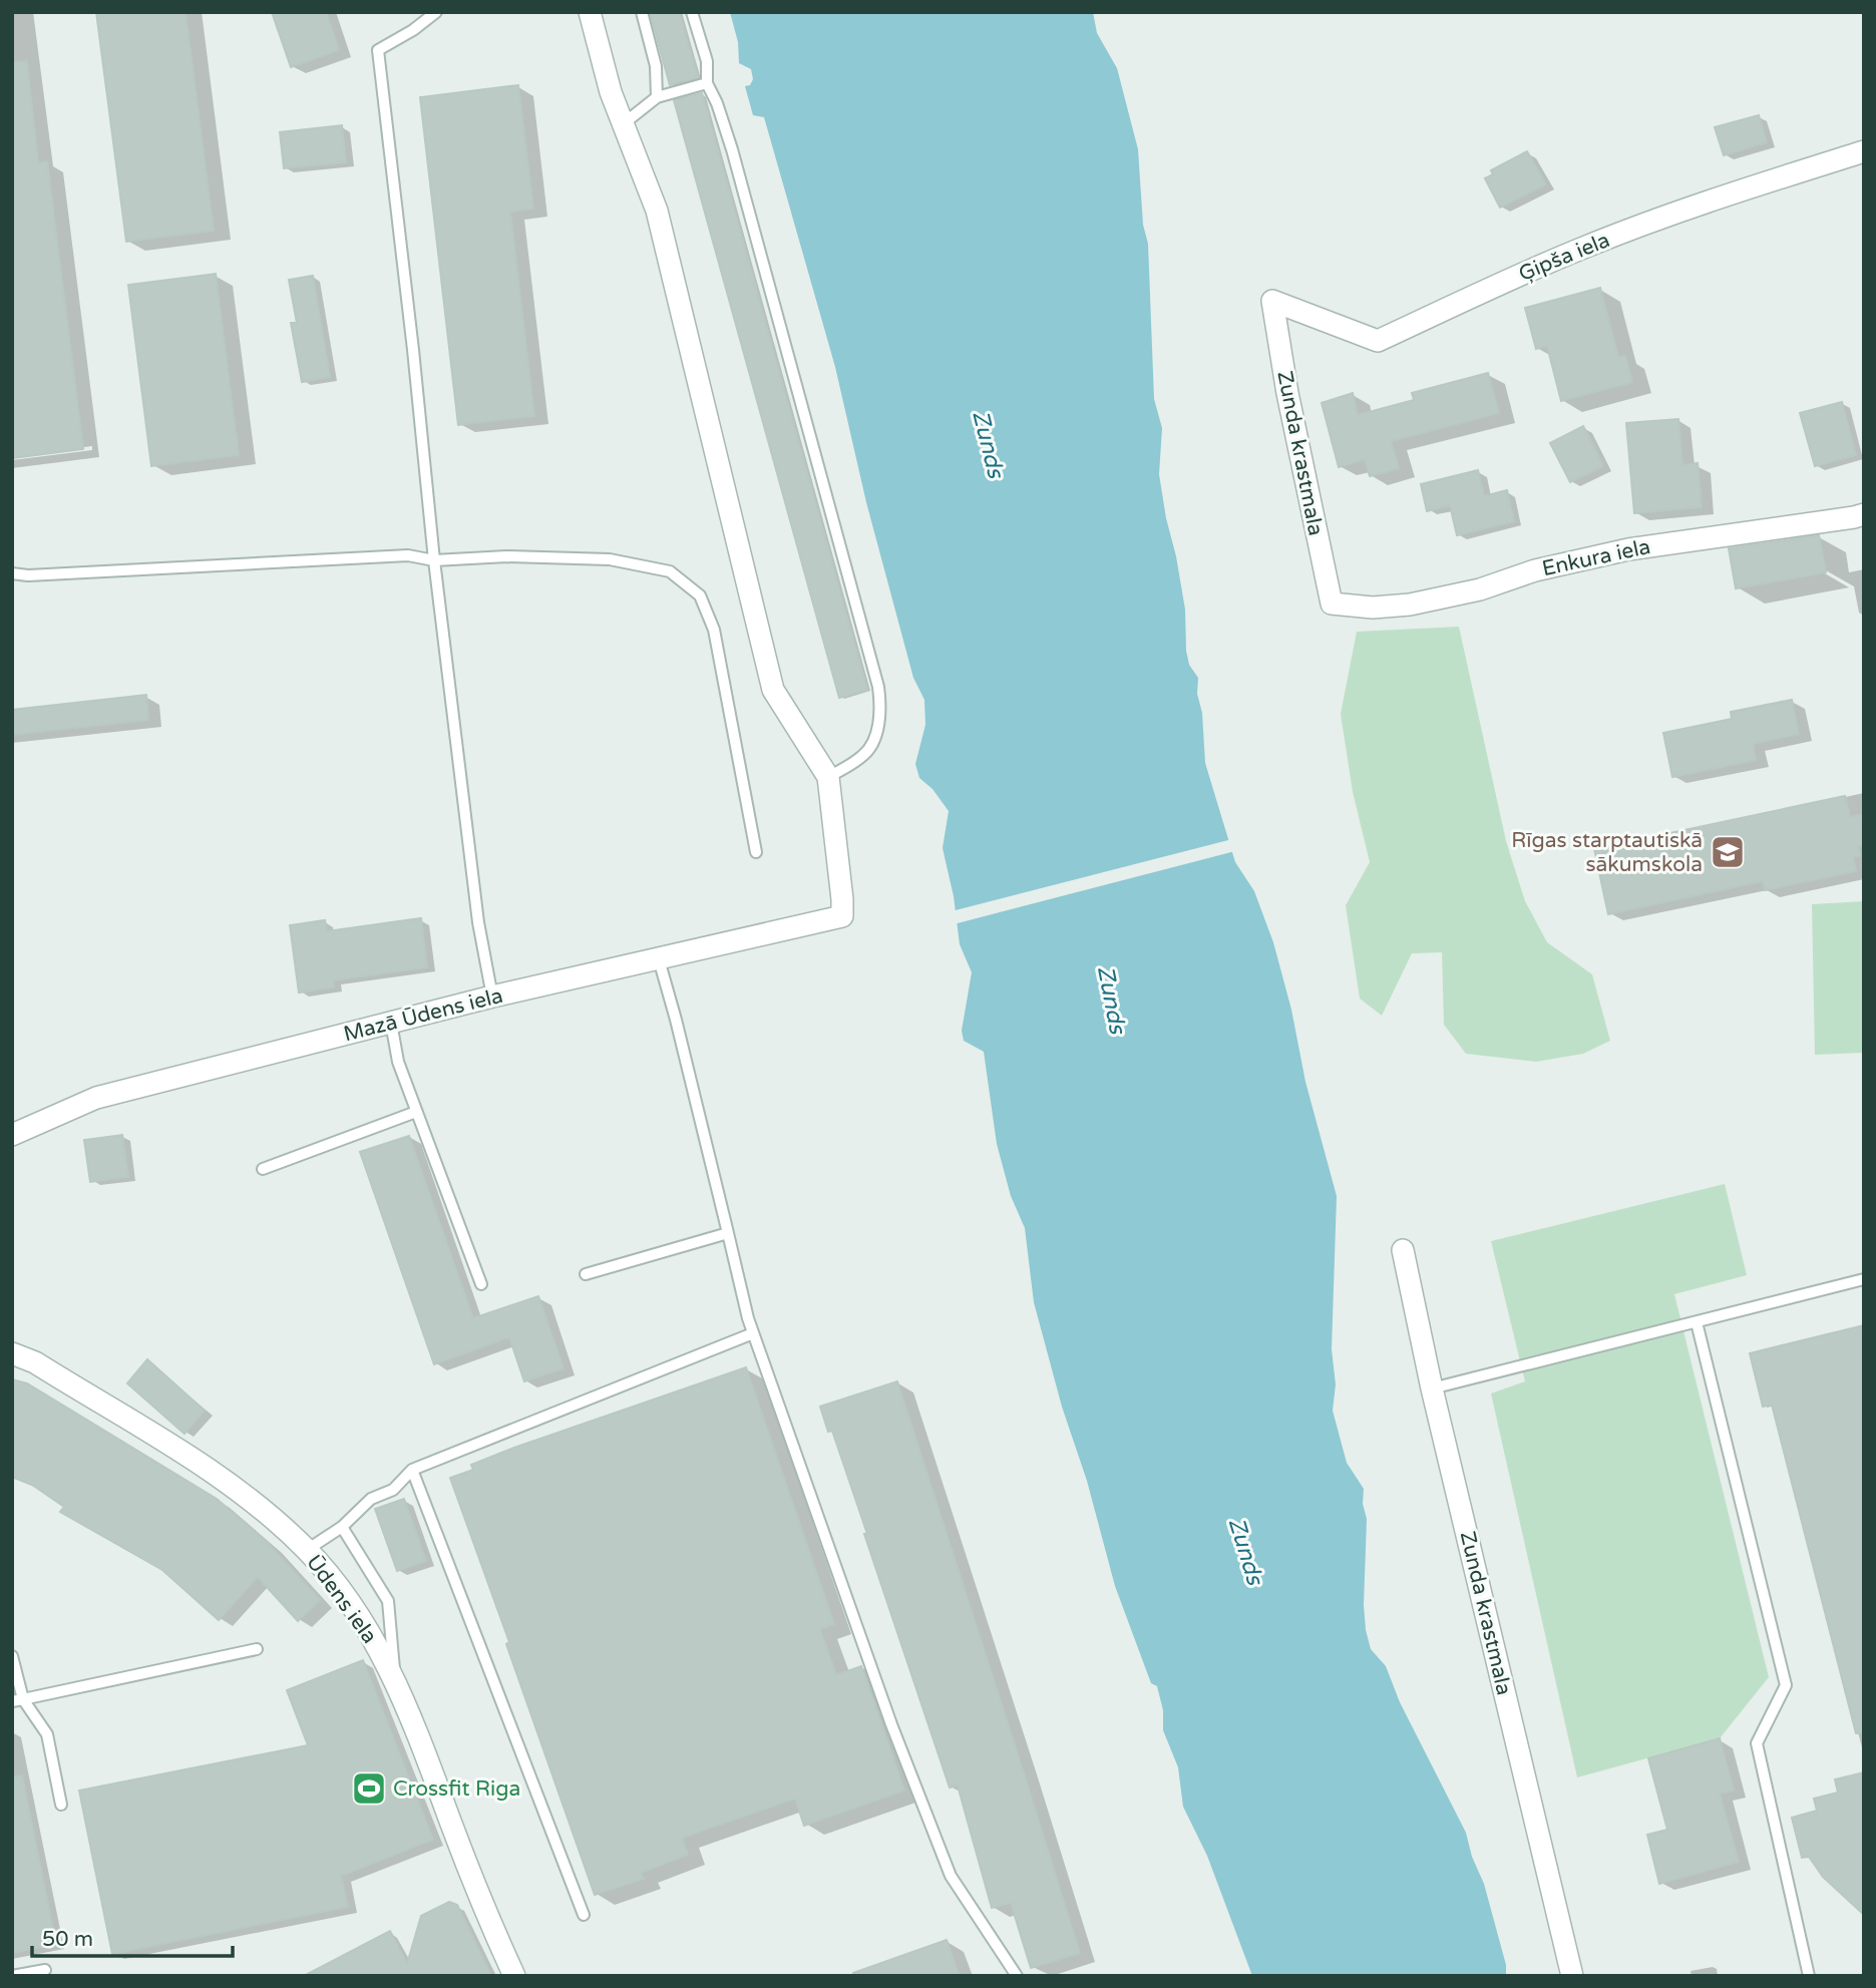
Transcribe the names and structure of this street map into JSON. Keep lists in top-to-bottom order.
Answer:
{
  "streets": {
    "street": [
      "Ģipša iela",
      "Zunda krastmala",
      "Enkura iela",
      "Mazā Ūdens iela",
      "Ūdens iela"
    ]
  },
  "crossings": [
    ["Ģipša iela", "Zunda krastmala"],
    ["Zunda krastmala", "Enkura iela"]
  ],
  "water": ["Zunds"],
  "places": {
    "school or university": ["Rīgas starptautiskā sākumskola"],
    "sports": ["Crossfit Riga"]
  },
  "scale_bar": "50 m"
}
